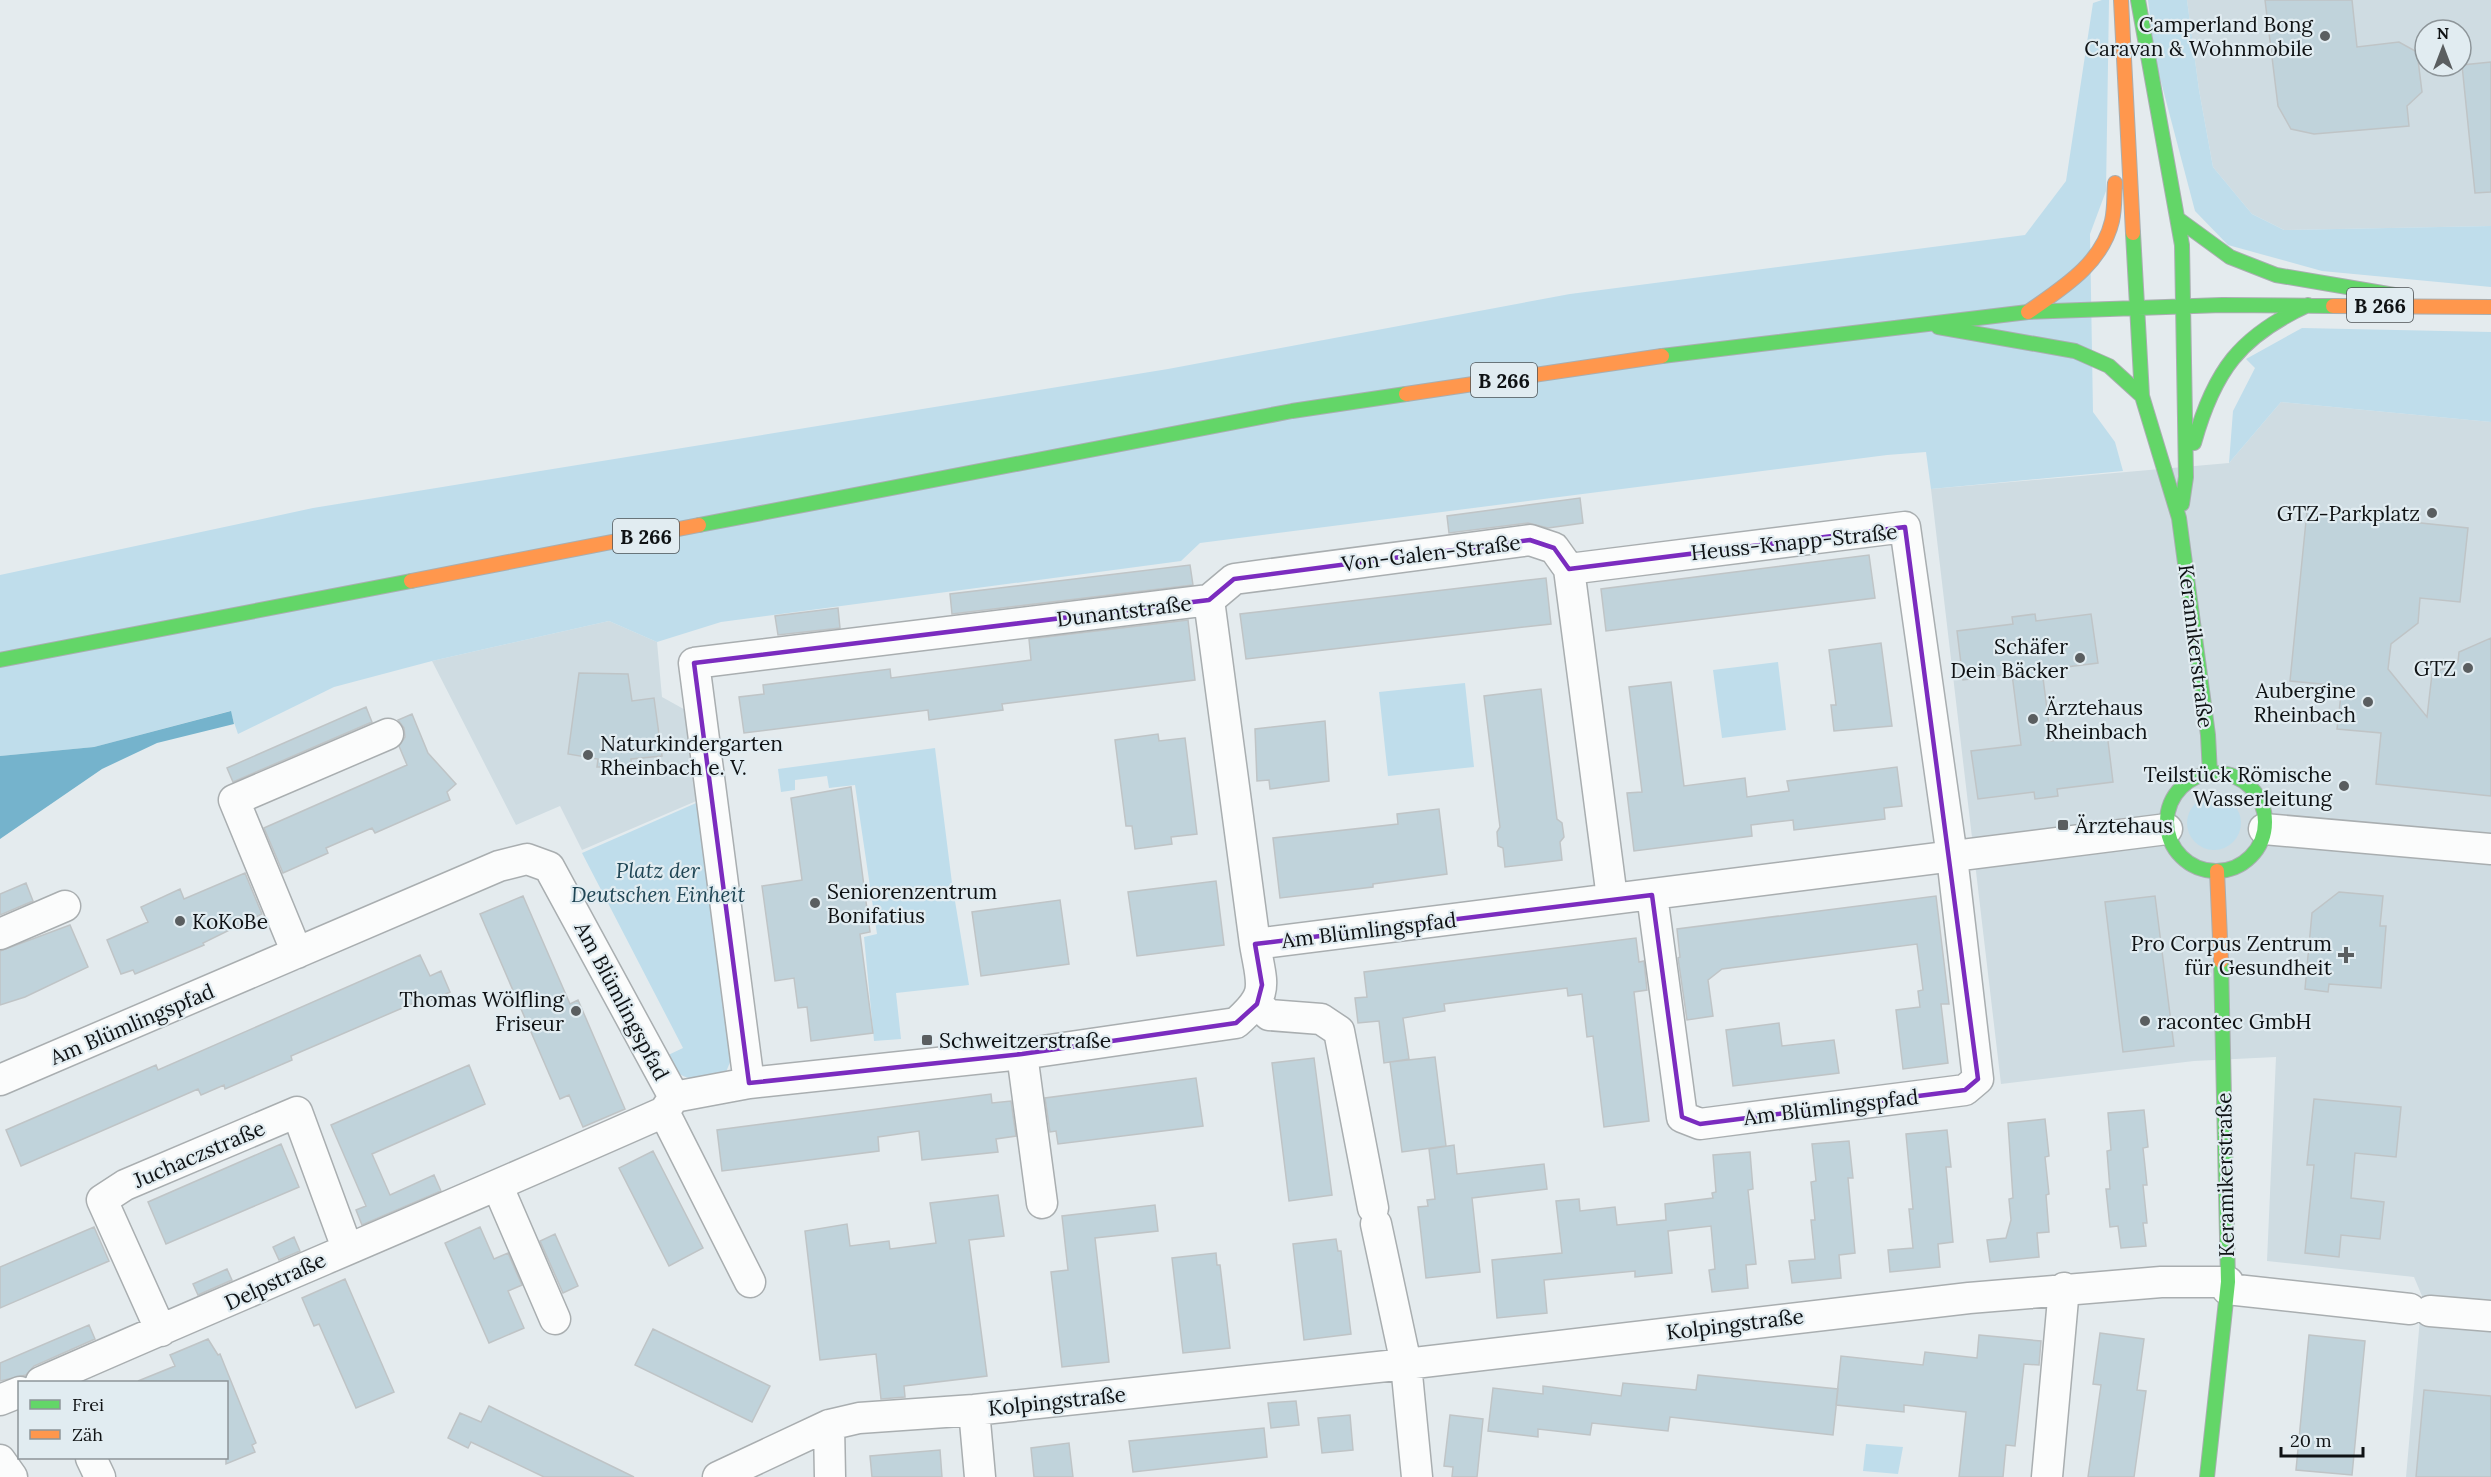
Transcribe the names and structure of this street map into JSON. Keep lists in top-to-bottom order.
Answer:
{
  "streets": {
    "main road": ["B 266", "Keramikerstraße"],
    "street": [
      "Heuss-Knapp-Straße",
      "Von-Galen-Straße",
      "Dunantstraße",
      "Am Blümlingspfad",
      "Juchaczstraße",
      "Delpstraße",
      "Kolpingstraße"
    ]
  },
  "crossings": [
    ["B 266", "Keramikerstraße"],
    ["Heuss-Knapp-Straße", "Von-Galen-Straße"],
    ["Heuss-Knapp-Straße", "Am Blümlingspfad"],
    ["Von-Galen-Straße", "Dunantstraße"],
    ["Dunantstraße", "Am Blümlingspfad"],
    ["Keramikerstraße", "Am Blümlingspfad"],
    ["Keramikerstraße", "Kolpingstraße"],
    ["Am Blümlingspfad", "Delpstraße"],
    ["Juchaczstraße", "Delpstraße"]
  ],
  "parks": ["Platz der Deutschen Einheit"],
  "places": {
    "other": [
      "Camperland Bong Caravan & Wohnmobile",
      "GTZ-Parkplatz",
      "Schäfer Dein Bäcker",
      "GTZ",
      "Aubergine Rheinbach",
      "Ärztehaus Rheinbach",
      "Naturkindergarten Rheinbach e. V.",
      "Teilstück Römische Wasserleitung",
      "Seniorenzentrum Bonifatius",
      "KoKoBe",
      "Thomas Wölfling Friseur",
      "racontec GmbH"
    ],
    "transit": ["Ärztehaus", "Schweitzerstraße"],
    "health": ["Pro Corpus Zentrum für Gesundheit"]
  },
  "legend": ["Frei", "Zäh"],
  "scale_bar": "20 m",
  "north": "top"
}
